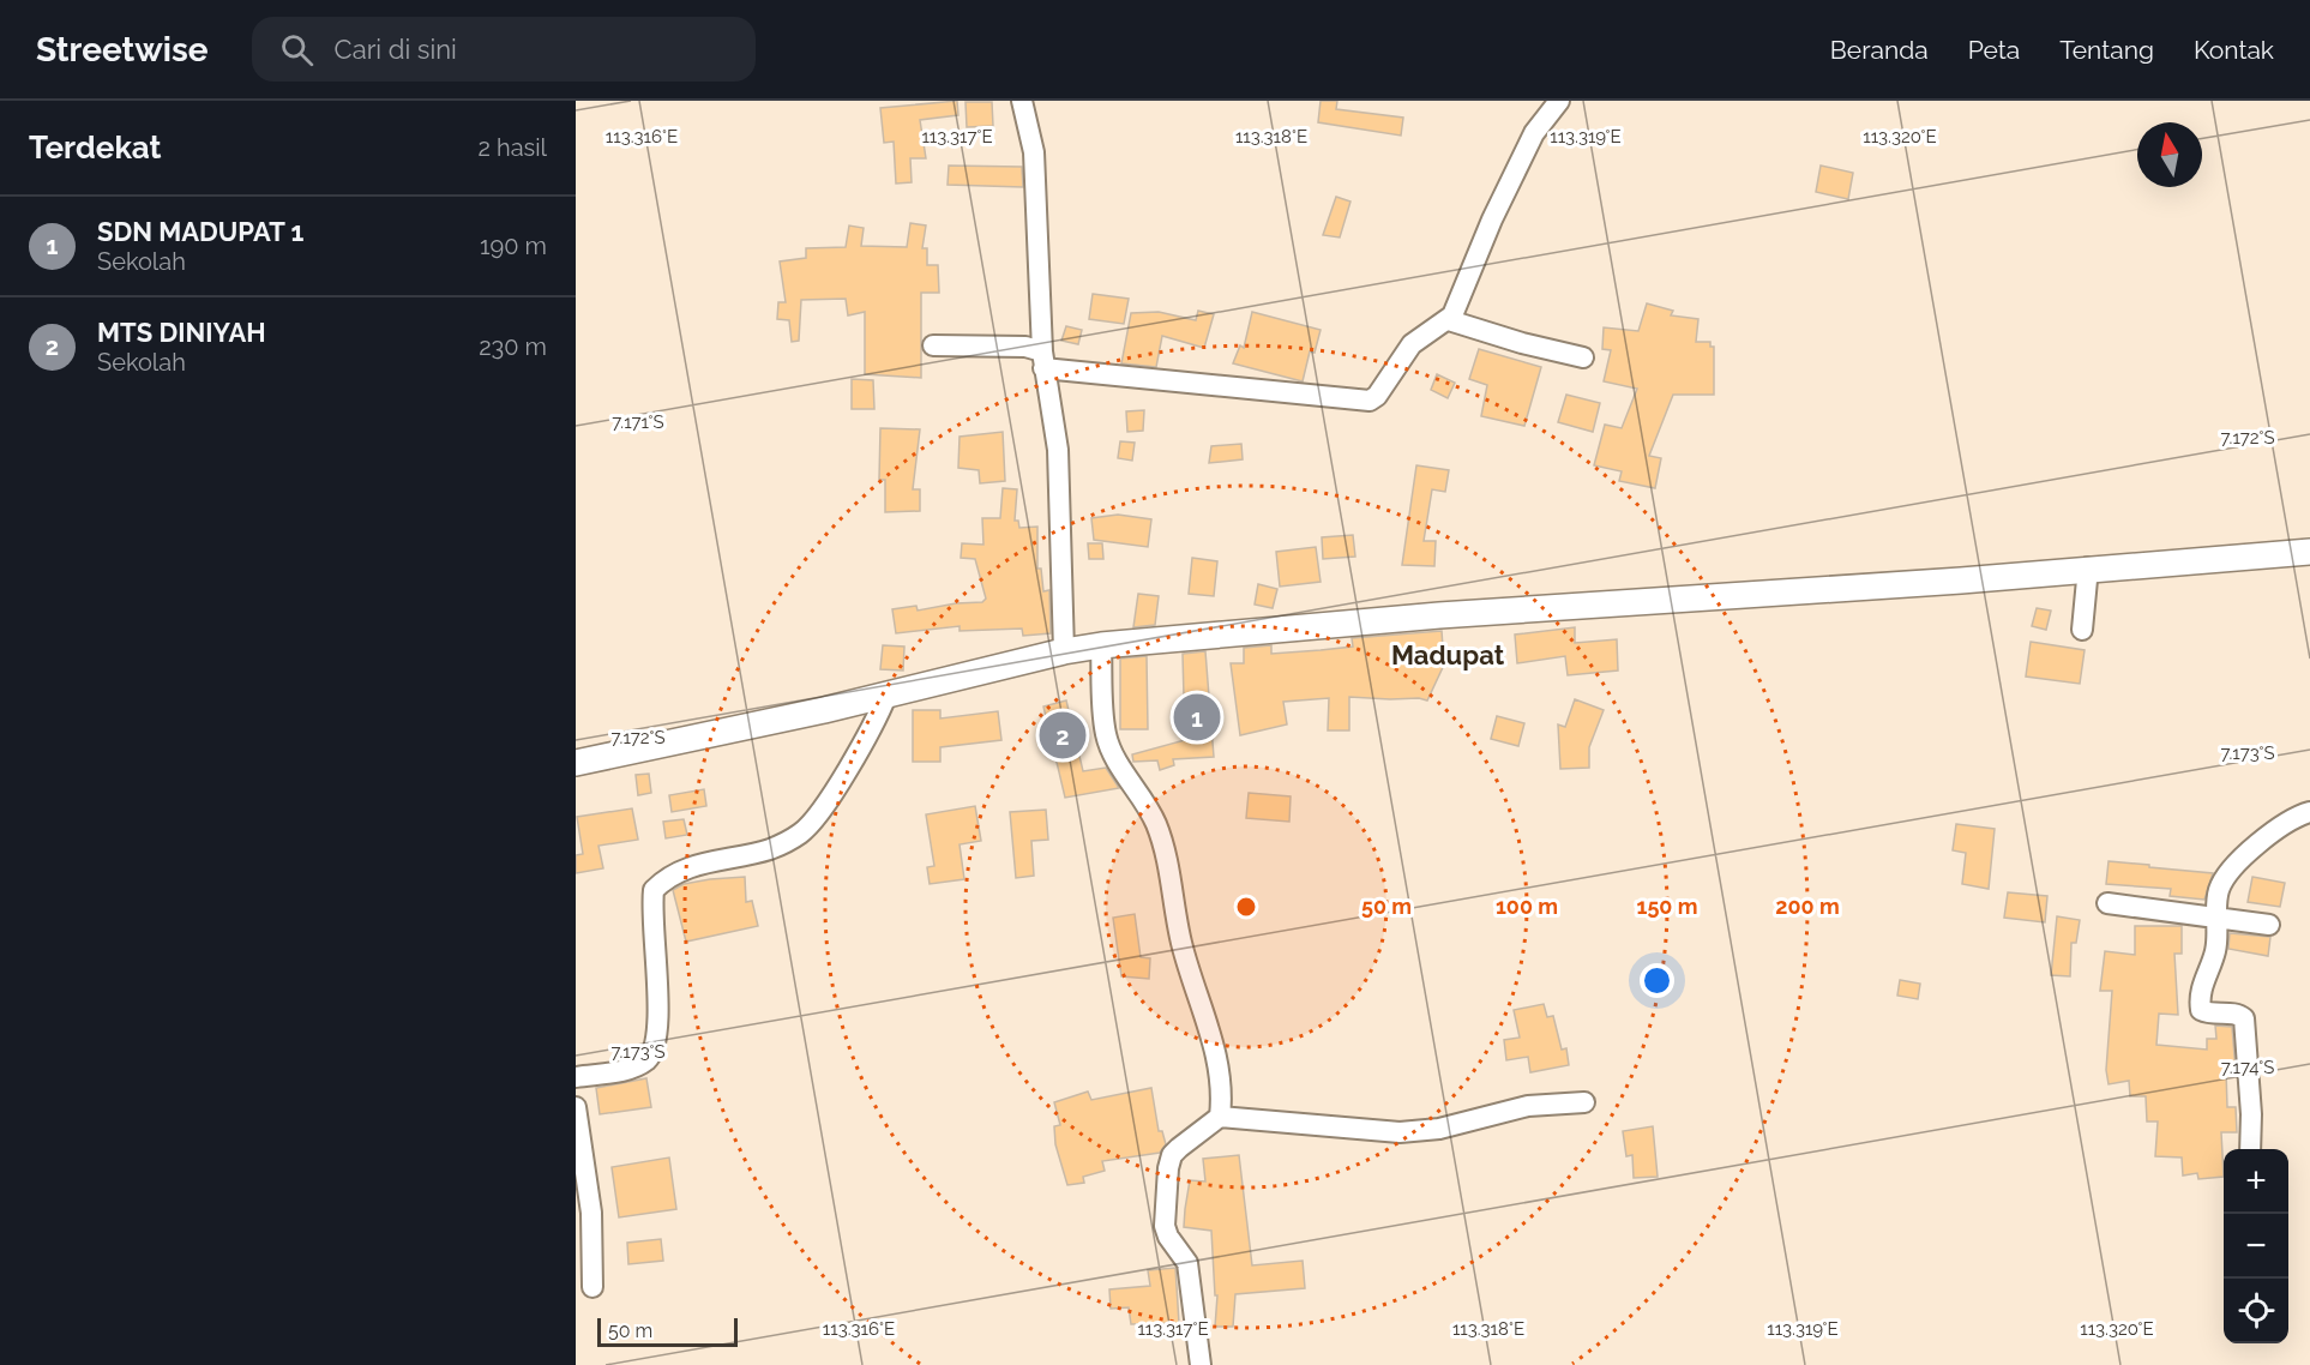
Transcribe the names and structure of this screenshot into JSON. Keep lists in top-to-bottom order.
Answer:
{
  "districts": ["Madupat"],
  "scale_bar": "50 m",
  "north": "top",
  "page": {
    "header": "Streetwise",
    "search": "Cari di sini",
    "nav": [
      "Beranda",
      "Peta",
      "Tentang",
      "Kontak"
    ],
    "heading": ["Terdekat", "2 hasil"],
    "list": [
      {
        "mark": "1",
        "name": "SDN MADUPAT 1",
        "note": "Sekolah",
        "value": "190 m"
      },
      {
        "mark": "2",
        "name": "MTS DINIYAH",
        "note": "Sekolah",
        "value": "230 m"
      }
    ],
    "pins": ["1", "2"],
    "map_buttons": ["+", "−"],
    "scale": "50 m"
  },
  "coordinates": [
    "113.316°E",
    "113.317°E",
    "113.318°E",
    "113.319°E",
    "113.320°E",
    "7.171°S",
    "7.172°S",
    "7.173°S",
    "7.174°S"
  ],
  "rings": [
    "50 m",
    "100 m",
    "150 m",
    "200 m"
  ]
}
